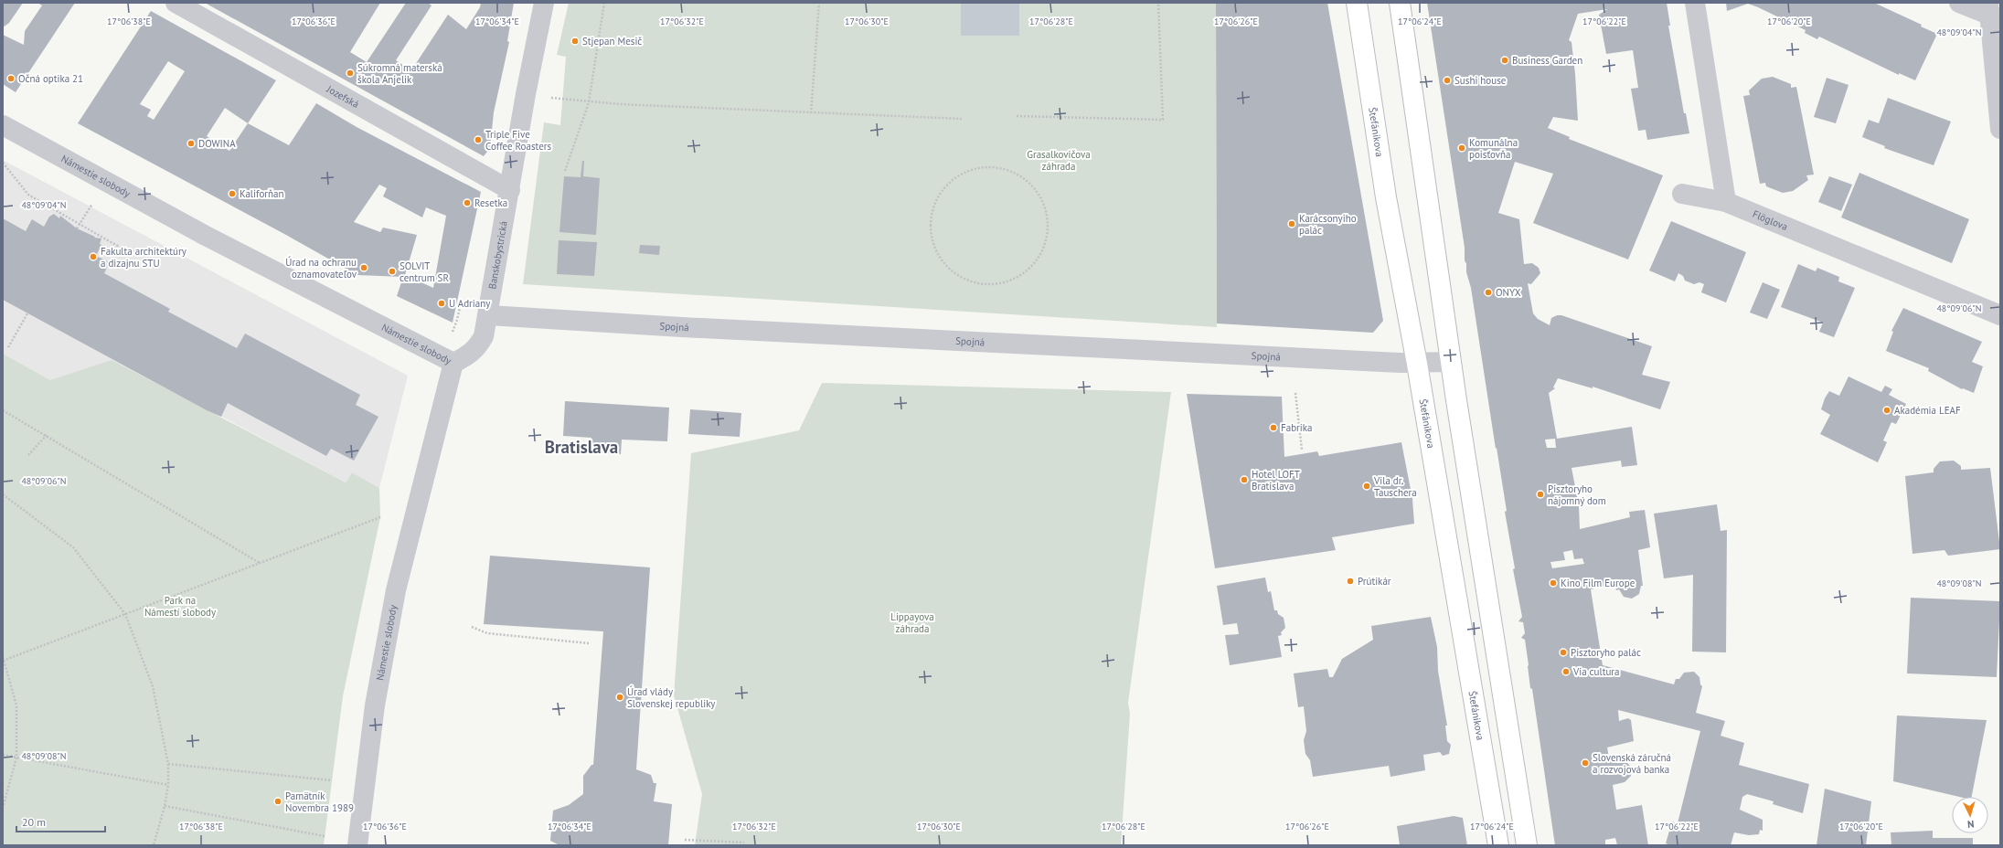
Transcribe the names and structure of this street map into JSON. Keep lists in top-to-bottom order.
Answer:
{
  "streets": {
    "main road": ["Štefánikova"],
    "street": [
      "Jozefská",
      "Námestie slobody",
      "Flöglova",
      "Banskobystrická",
      "Spojná"
    ]
  },
  "crossings": [
    ["Jozefská", "Banskobystrická"],
    ["Štefánikova", "Spojná"],
    ["Námestie slobody", "Banskobystrická"],
    ["Banskobystrická", "Spojná"]
  ],
  "districts": ["Bratislava"],
  "parks": ["Grasalkovičova záhrada", "Park na Námestí slobody", "Lippayova záhrada"],
  "places": [
    "Stjepan Mesič",
    "Business Garden",
    "Súkromná materská škola Anjelik",
    "Očná optika 21",
    "Sushi house",
    "Triple Five Coffee Roasters",
    "DOWINA",
    "Komunálna poisťovňa",
    "Kaliforňan",
    "Resetka",
    "Karácsonyiho palác",
    "Fakulta architektúry a dizajnu STU",
    "Úrad na ochranu oznamovateľov",
    "SOLVIT centrum SR",
    "ONYX",
    "U Adriany",
    "Akadémia LEAF",
    "Fabrika",
    "Hotel LOFT Bratislava",
    "Vila dr. Tauschera",
    "Pisztoryho nájomný dom",
    "Prútikár",
    "Kino Film Europe",
    "Pisztoryho palác",
    "Via cultura",
    "Úrad vlády Slovenskej republiky",
    "Slovenská záručná a rozvojová banka",
    "Pamätník Novembra 1989"
  ],
  "scale_bar": "20 m",
  "north": "bottom",
  "coordinates": [
    "17°06'38\"E",
    "17°06'36\"E",
    "17°06'34\"E",
    "17°06'32\"E",
    "17°06'30\"E",
    "17°06'28\"E",
    "17°06'26\"E",
    "17°06'24\"E",
    "17°06'22\"E",
    "17°06'20\"E",
    "48°09'04\"N",
    "48°09'06\"N",
    "48°09'08\"N"
  ]
}
